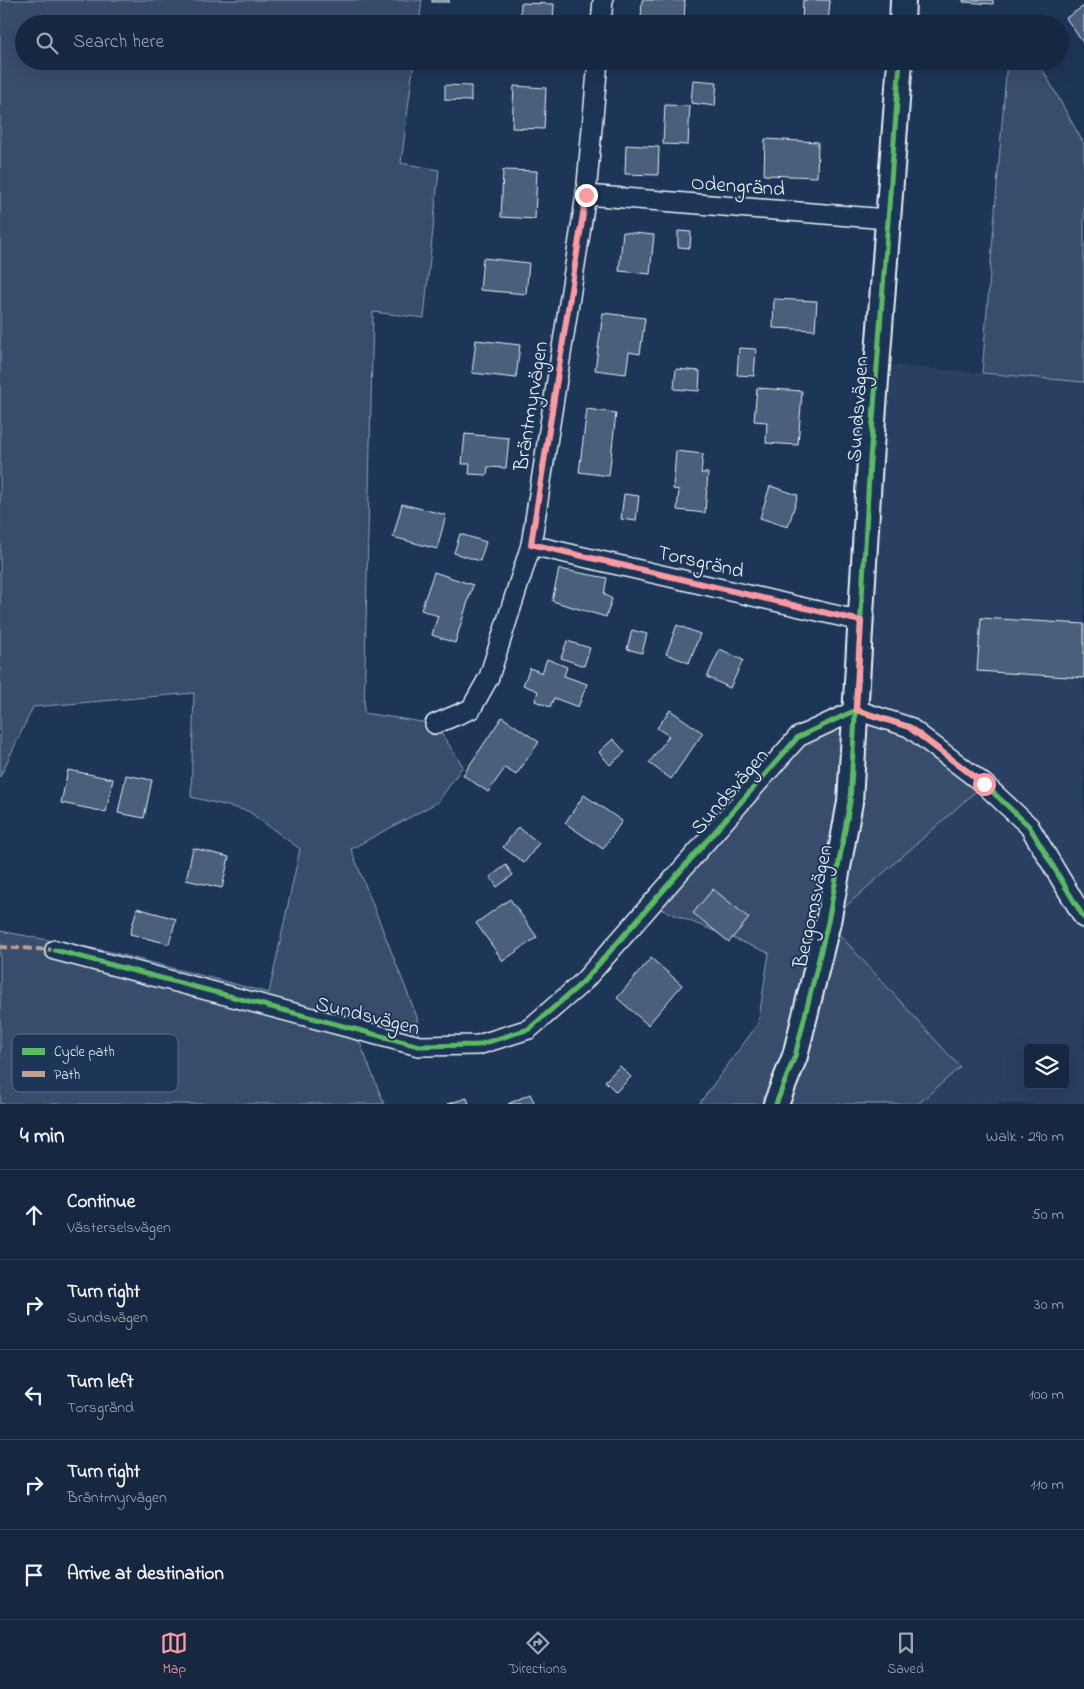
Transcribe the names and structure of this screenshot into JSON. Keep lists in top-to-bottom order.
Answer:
{
  "streets": {
    "street": [
      "Odengränd",
      "Bräntmyrvägen",
      "Sundsvägen",
      "Torsgränd",
      "Bergomsvägen"
    ]
  },
  "crossings": [
    ["Odengränd", "Bräntmyrvägen"],
    ["Odengränd", "Sundsvägen"],
    ["Bräntmyrvägen", "Torsgränd"],
    ["Sundsvägen", "Torsgränd"],
    ["Sundsvägen", "Bergomsvägen"]
  ],
  "legend": ["Cycle path", "Path"],
  "page": {
    "search": "Search here",
    "heading": ["4 min", "Walk · 290 m"],
    "list": [
      ["Continue", "Västerselsvägen", "50 m"],
      ["Turn right", "Sundsvägen", "30 m"],
      ["Turn left", "Torsgränd", "100 m"],
      ["Turn right", "Bräntmyrvägen", "110 m"],
      "Arrive at destination"
    ],
    "nav": ["Map", "Directions", "Saved"]
  }
}
